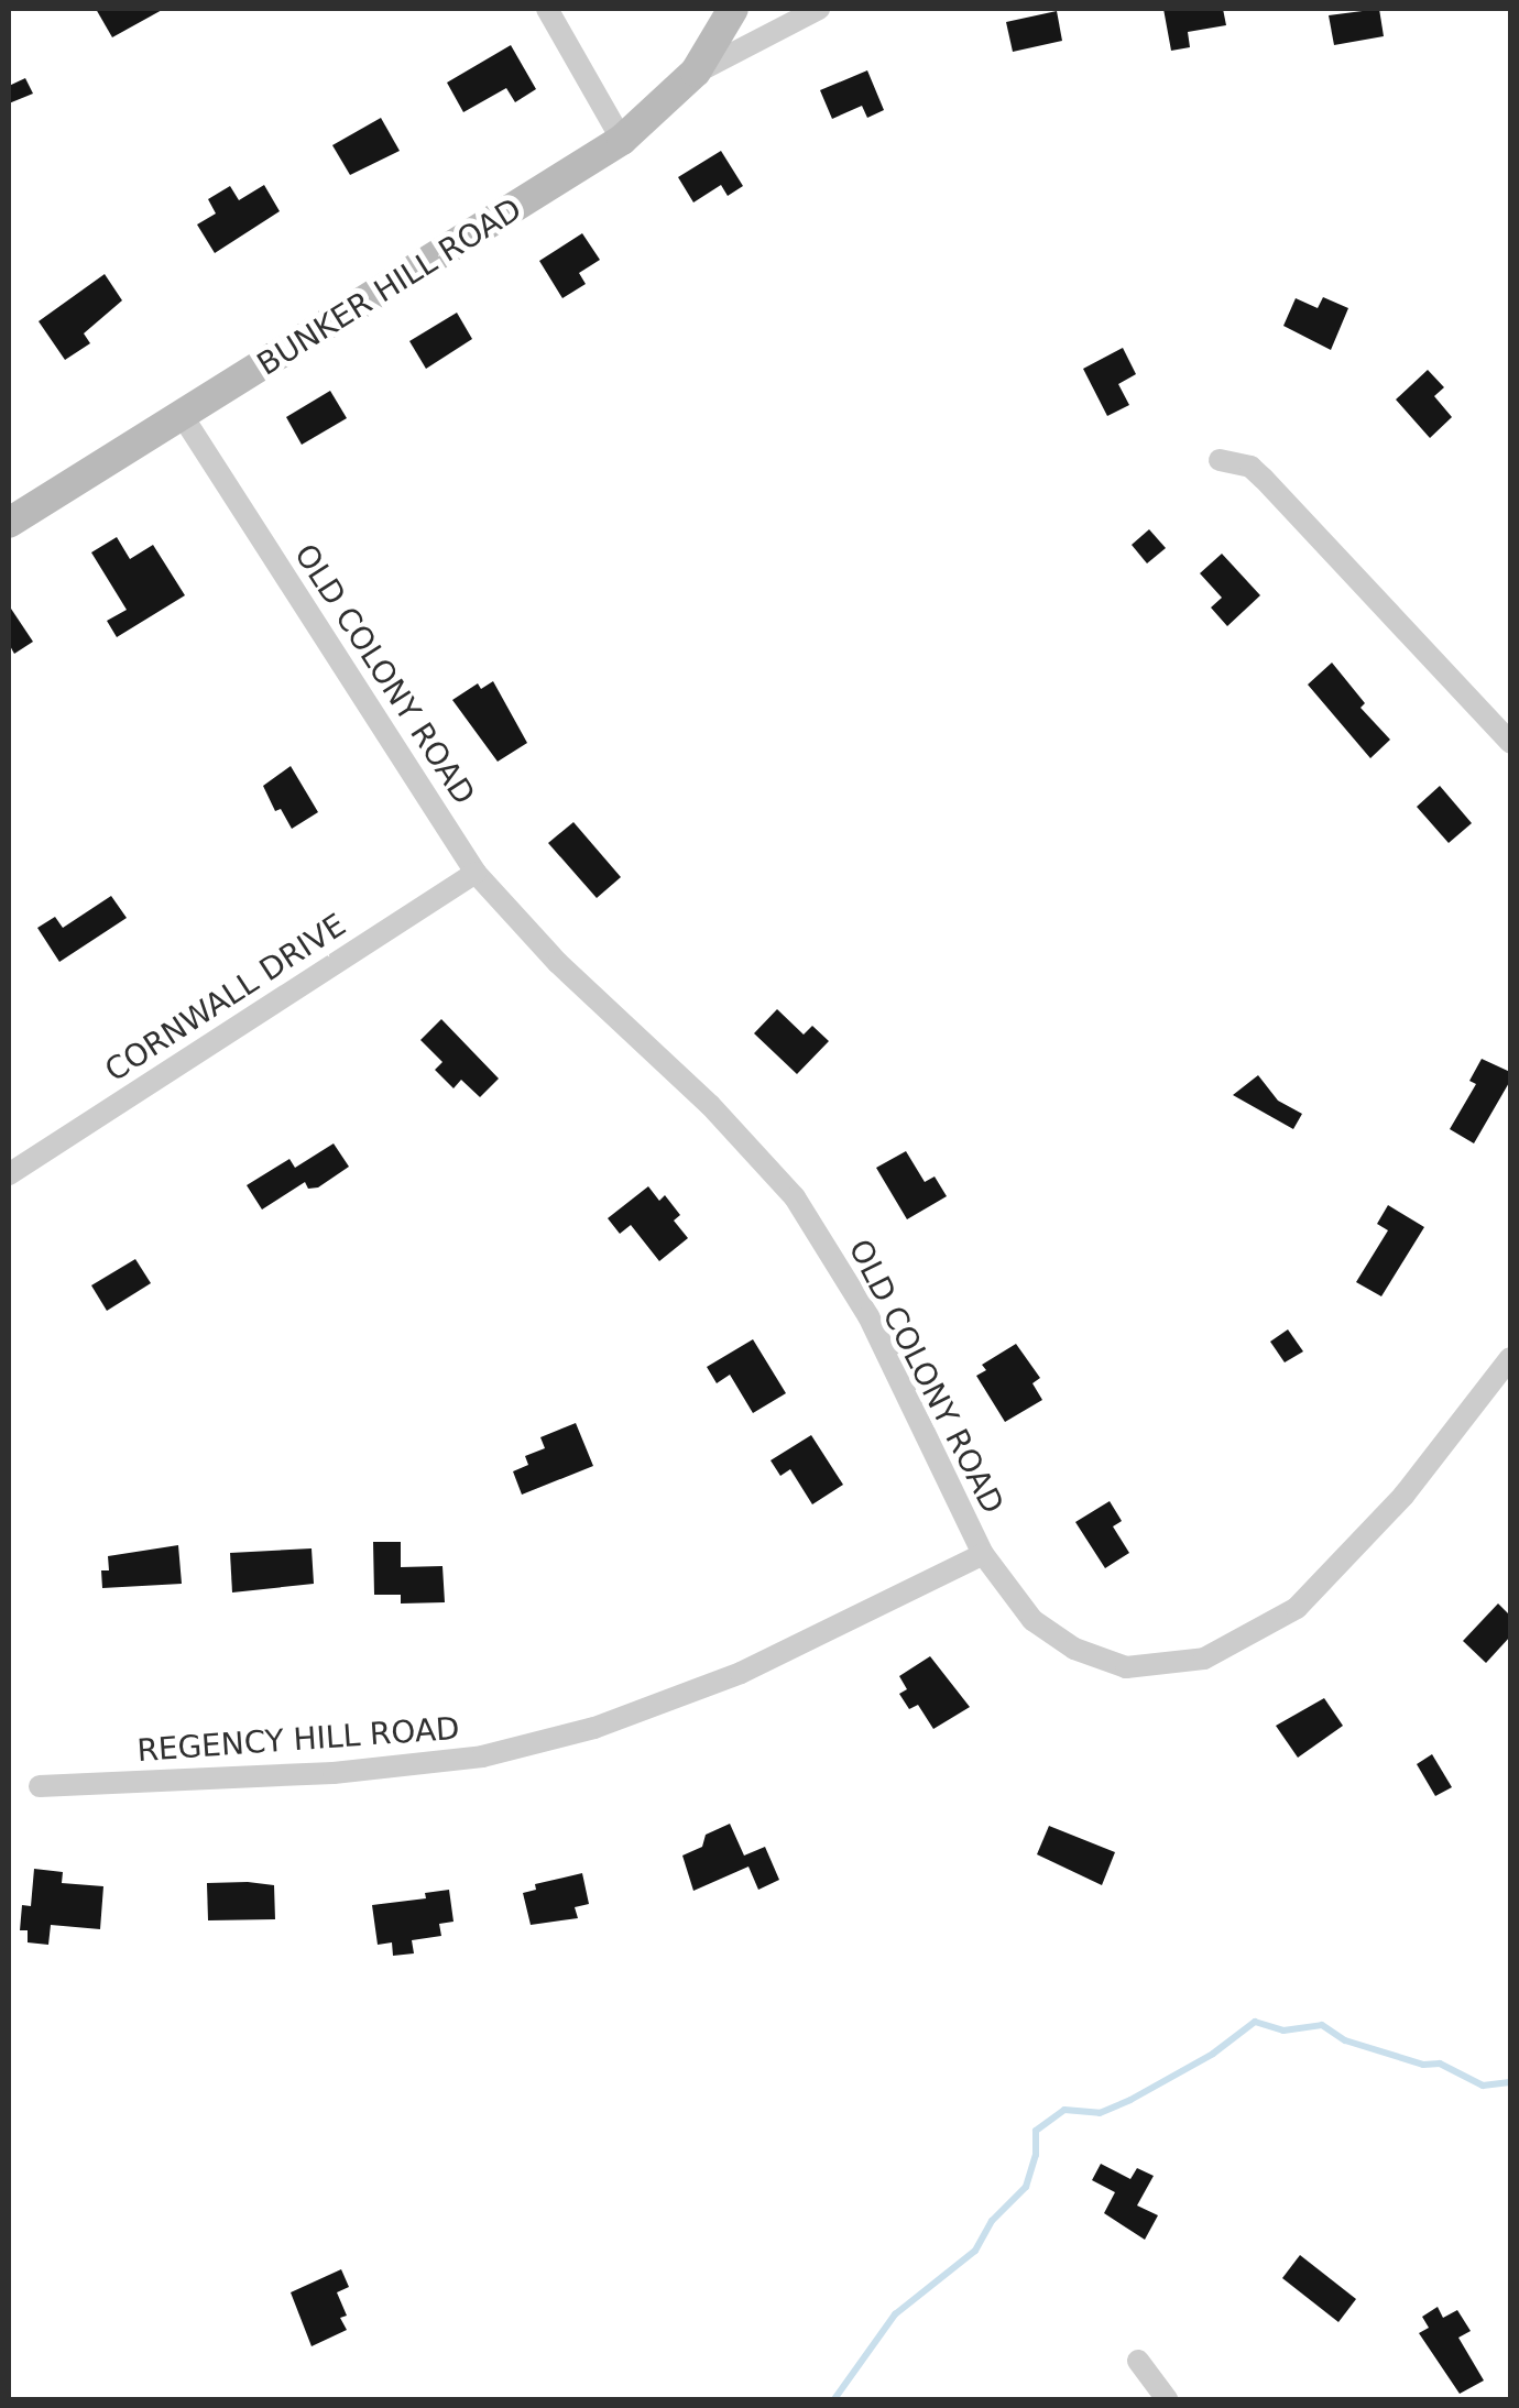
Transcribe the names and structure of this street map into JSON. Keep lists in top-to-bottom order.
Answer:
{
  "streets": {
    "street": [
      "BUNKER HILL ROAD",
      "OLD COLONY ROAD",
      "CORNWALL DRIVE",
      "REGENCY HILL ROAD"
    ]
  },
  "crossings": [
    ["BUNKER HILL ROAD", "OLD COLONY ROAD"],
    ["OLD COLONY ROAD", "CORNWALL DRIVE"],
    ["OLD COLONY ROAD", "REGENCY HILL ROAD"]
  ]
}
